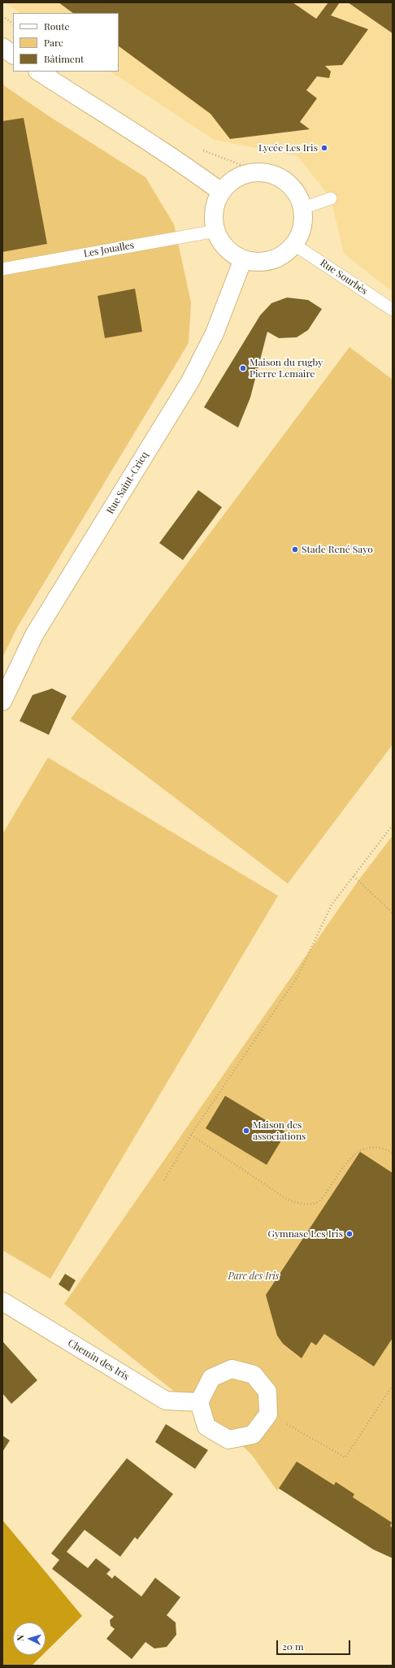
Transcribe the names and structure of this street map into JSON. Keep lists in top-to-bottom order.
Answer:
{
  "streets": {
    "street": ["Rue Saint-Cricq", "Chemin des Iris"],
    "lane": ["Les Joualles", "Rue Sourbès"]
  },
  "crossings": [
    ["Les Joualles", "Rue Sourbès"],
    ["Les Joualles", "Rue Saint-Cricq"],
    ["Rue Sourbès", "Rue Saint-Cricq"]
  ],
  "parks": ["Parc des Iris"],
  "places": [
    "Lycée Les Iris",
    "Maison du rugby Pierre Lemaire",
    "Stade René Sayo",
    "Maison des associations",
    "Gymnase Les Iris"
  ],
  "legend": ["Route", "Parc", "Bâtiment"],
  "scale_bar": "20 m",
  "north": "left"
}
